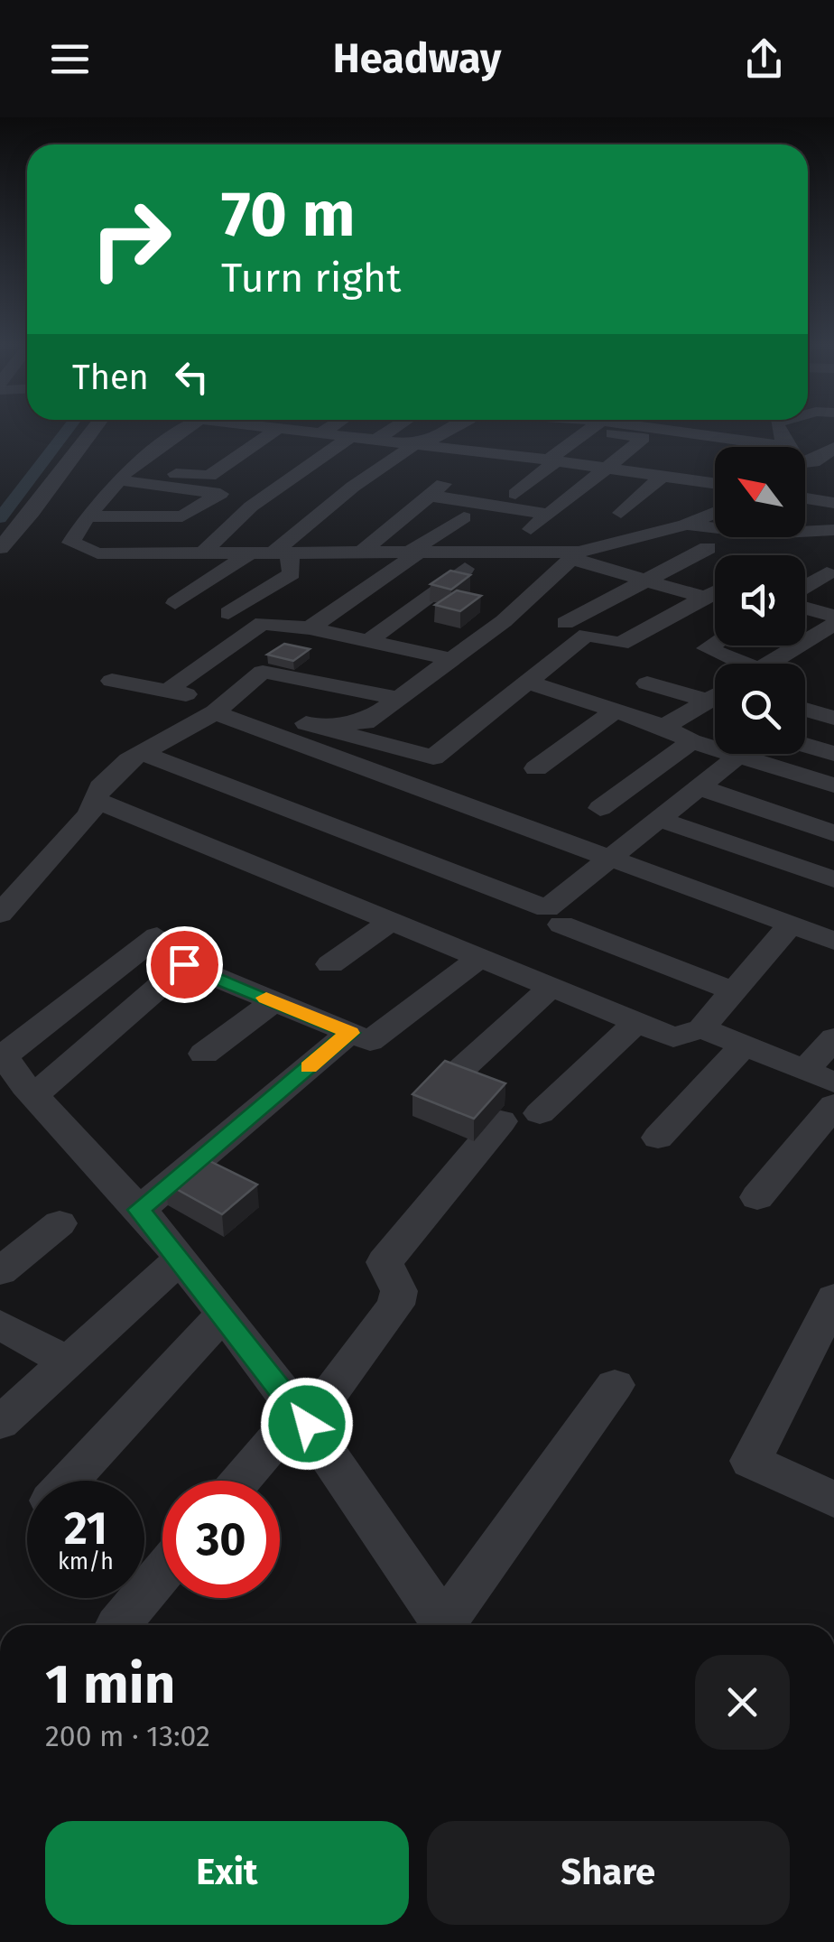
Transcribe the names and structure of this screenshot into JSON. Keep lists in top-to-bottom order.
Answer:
{
  "north": "top left",
  "page": {
    "header": "Headway",
    "turn": ["70 m", "Turn right"],
    "then": "Then",
    "speed": "21 km/h",
    "limit": "30",
    "heading": ["1 min", "200 m · 13:02"],
    "buttons": ["Exit", "Share"]
  }
}
